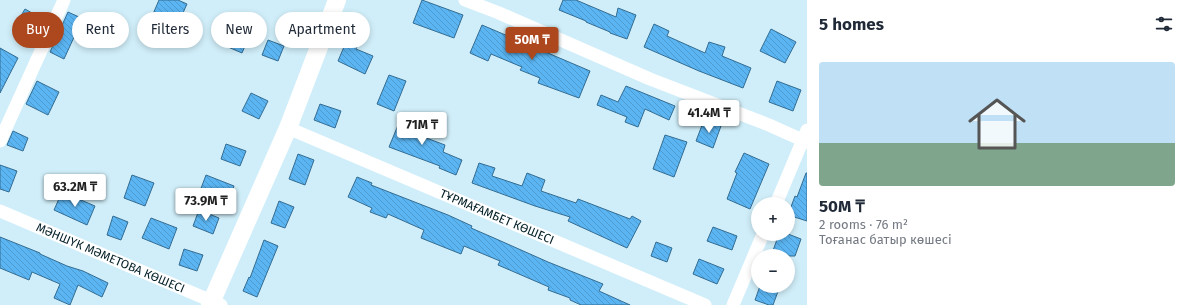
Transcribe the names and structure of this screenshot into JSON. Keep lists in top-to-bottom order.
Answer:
{
  "streets": {
    "street": ["ТҰРМАҒАМБЕТ КӨШЕСІ", "МӘНШҮК МӘМЕТОВА КӨШЕСІ"]
  },
  "page": {
    "heading": "5 homes",
    "chip": [
      "Buy",
      "Rent",
      "Filters",
      "New",
      "Apartment"
    ],
    "price": [
      "50M ₸",
      "41.4M ₸",
      "71M ₸",
      "63.2M ₸",
      "73.9M ₸"
    ],
    "list": [
      {
        "name": "50M ₸",
        "note": "2 rooms · 76 m² · Тоғанас батыр көшесі"
      }
    ],
    "map_buttons": ["+", "−"]
  }
}
